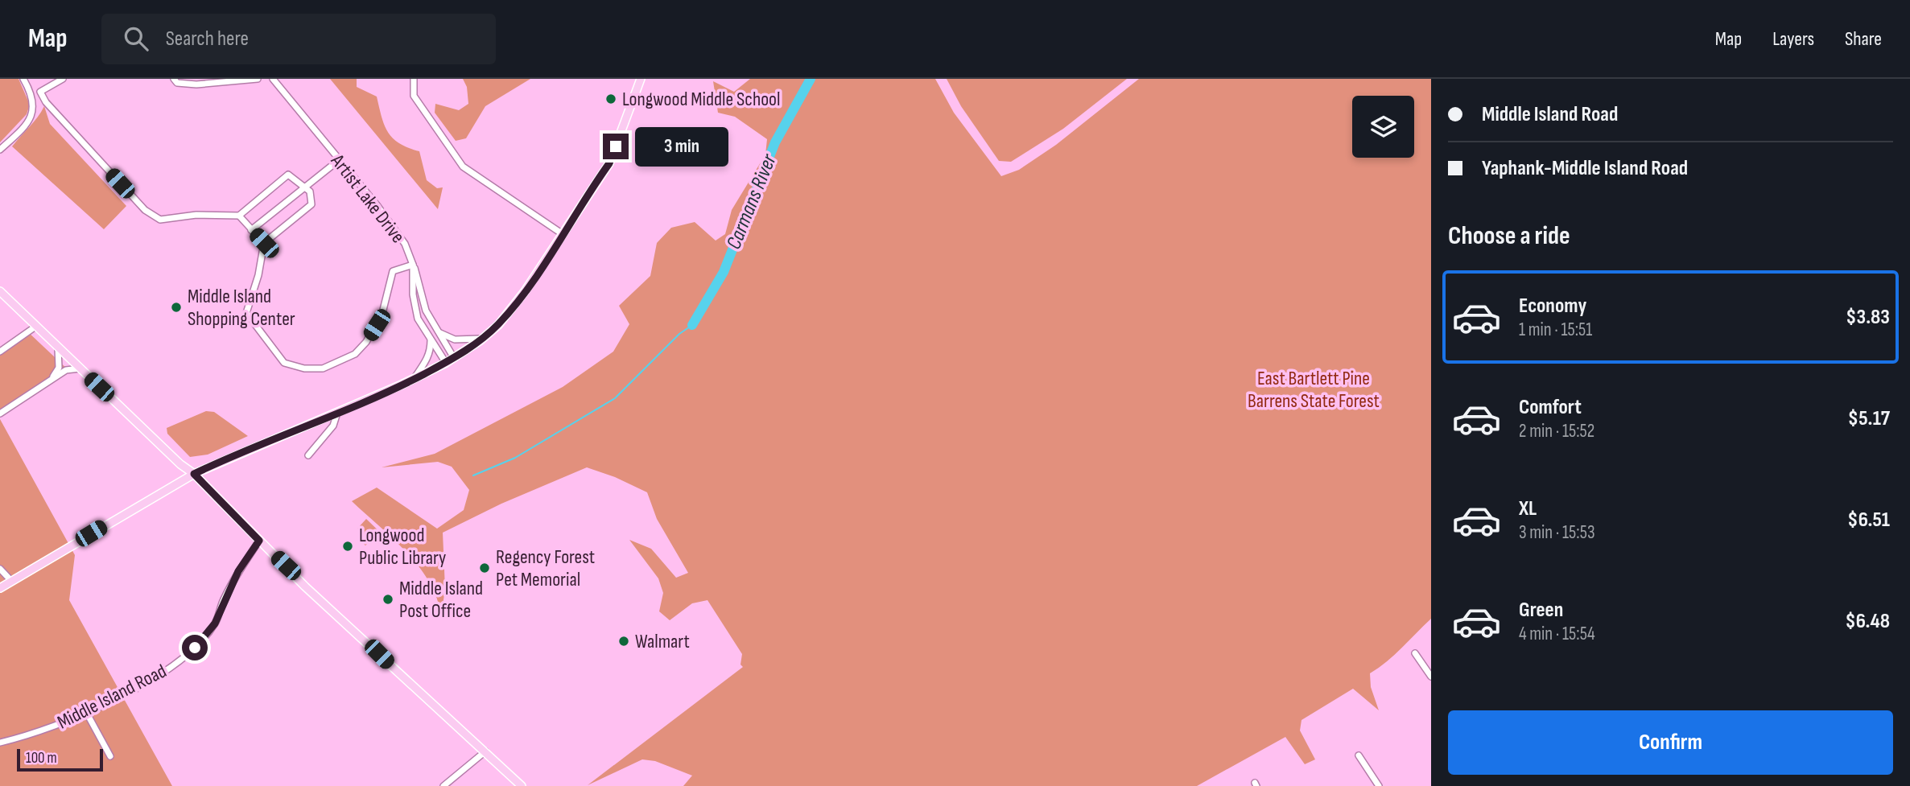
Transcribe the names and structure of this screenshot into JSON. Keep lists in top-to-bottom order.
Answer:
{
  "streets": {
    "street": ["Artist Lake Drive", "Middle Island Road"]
  },
  "water": ["Carmans River"],
  "parks": ["East Bartlett Pine Barrens State Forest"],
  "places": [
    "Longwood Middle School",
    "Middle Island Shopping Center",
    "Longwood Public Library",
    "Regency Forest Pet Memorial",
    "Middle Island Post Office",
    "Walmart"
  ],
  "scale_bar": "100 m",
  "page": {
    "header": "Map",
    "search": "Search here",
    "nav": ["Map", "Layers", "Share"],
    "banner": ["Middle Island Road", "Yaphank-Middle Island Road"],
    "bubble": "3 min",
    "heading": "Choose a ride",
    "list": [
      {
        "name": "Economy",
        "note": "1 min · 15:51",
        "value": "$3.83"
      },
      {
        "name": "Comfort",
        "note": "2 min · 15:52",
        "value": "$5.17"
      },
      {
        "name": "XL",
        "note": "3 min · 15:53",
        "value": "$6.51"
      },
      {
        "name": "Green",
        "note": "4 min · 15:54",
        "value": "$6.48"
      }
    ],
    "buttons": "Confirm",
    "scale": "100 m"
  }
}
